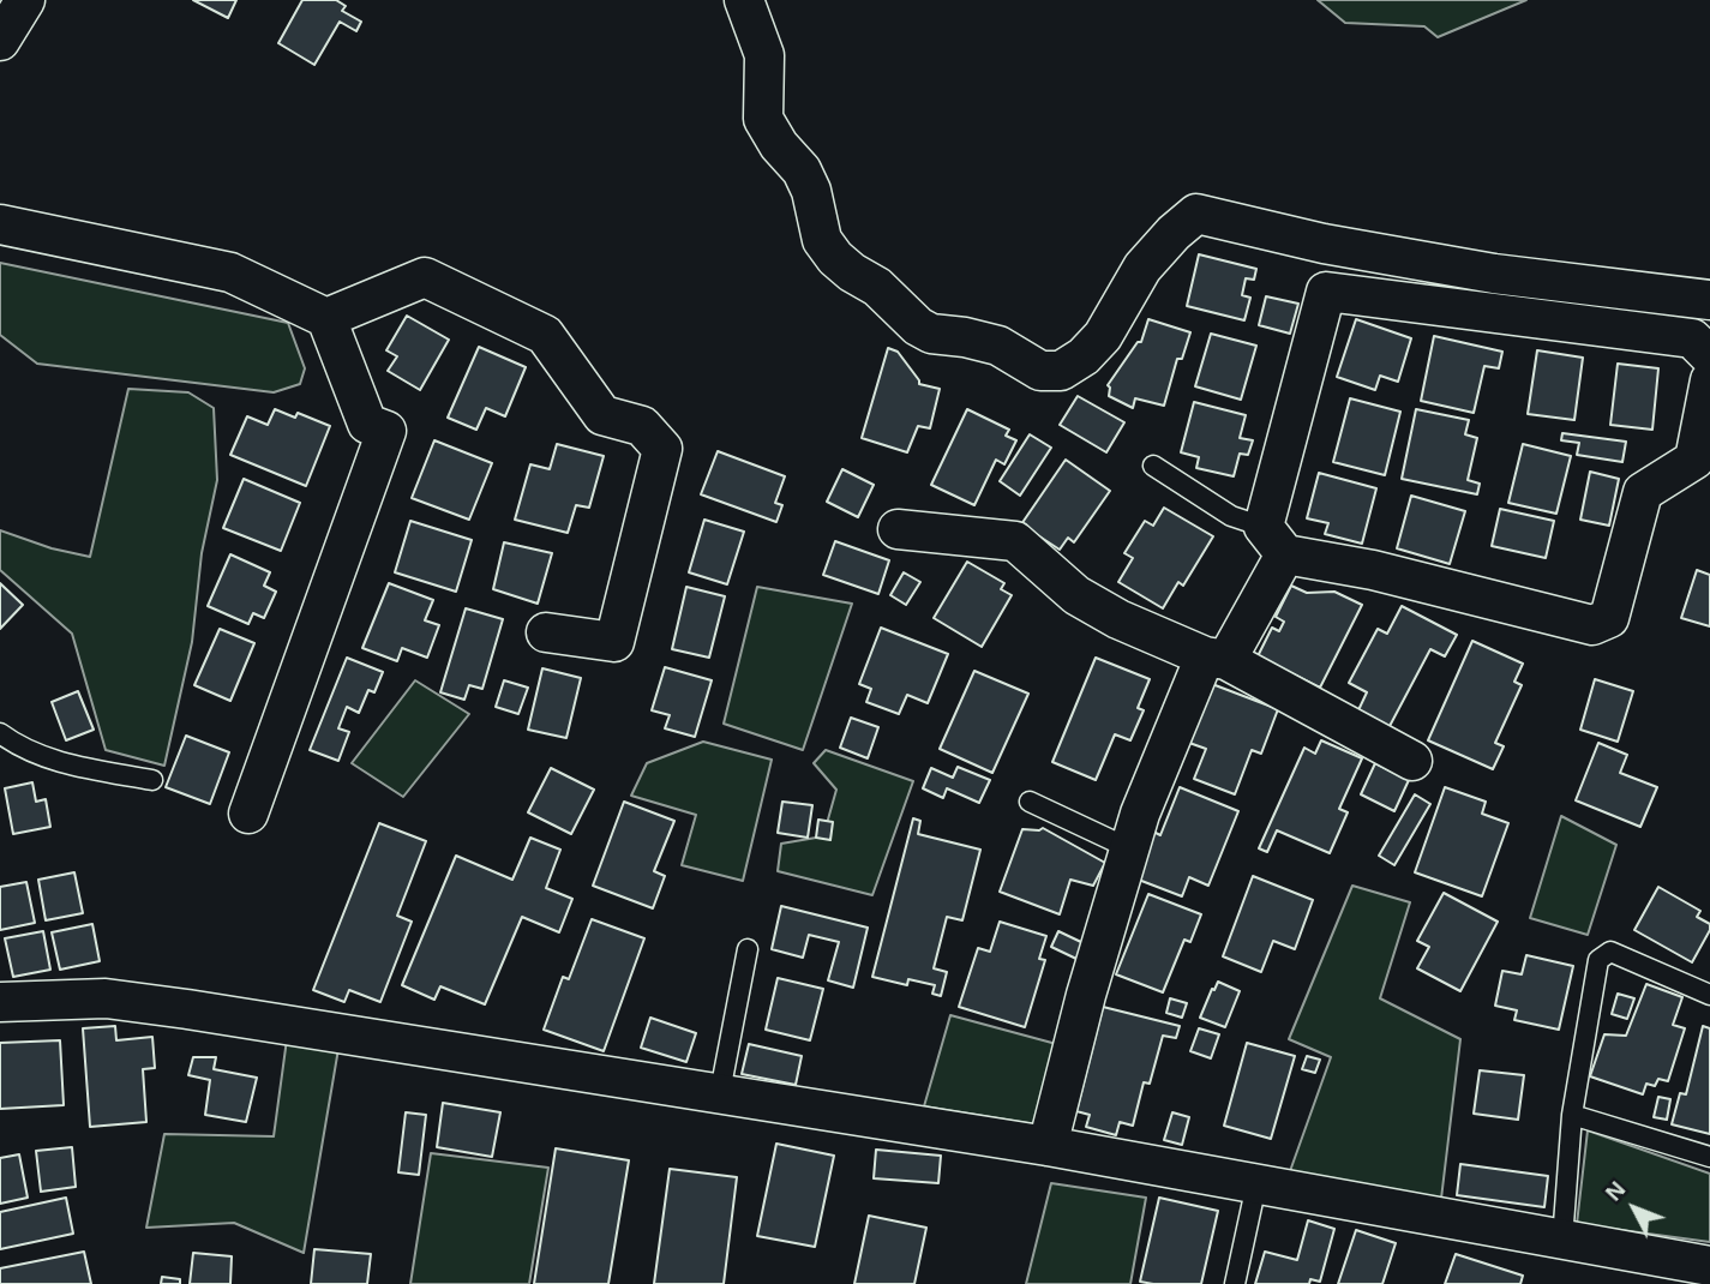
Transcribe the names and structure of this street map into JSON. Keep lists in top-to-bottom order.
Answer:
{
  "north": "top left"
}
